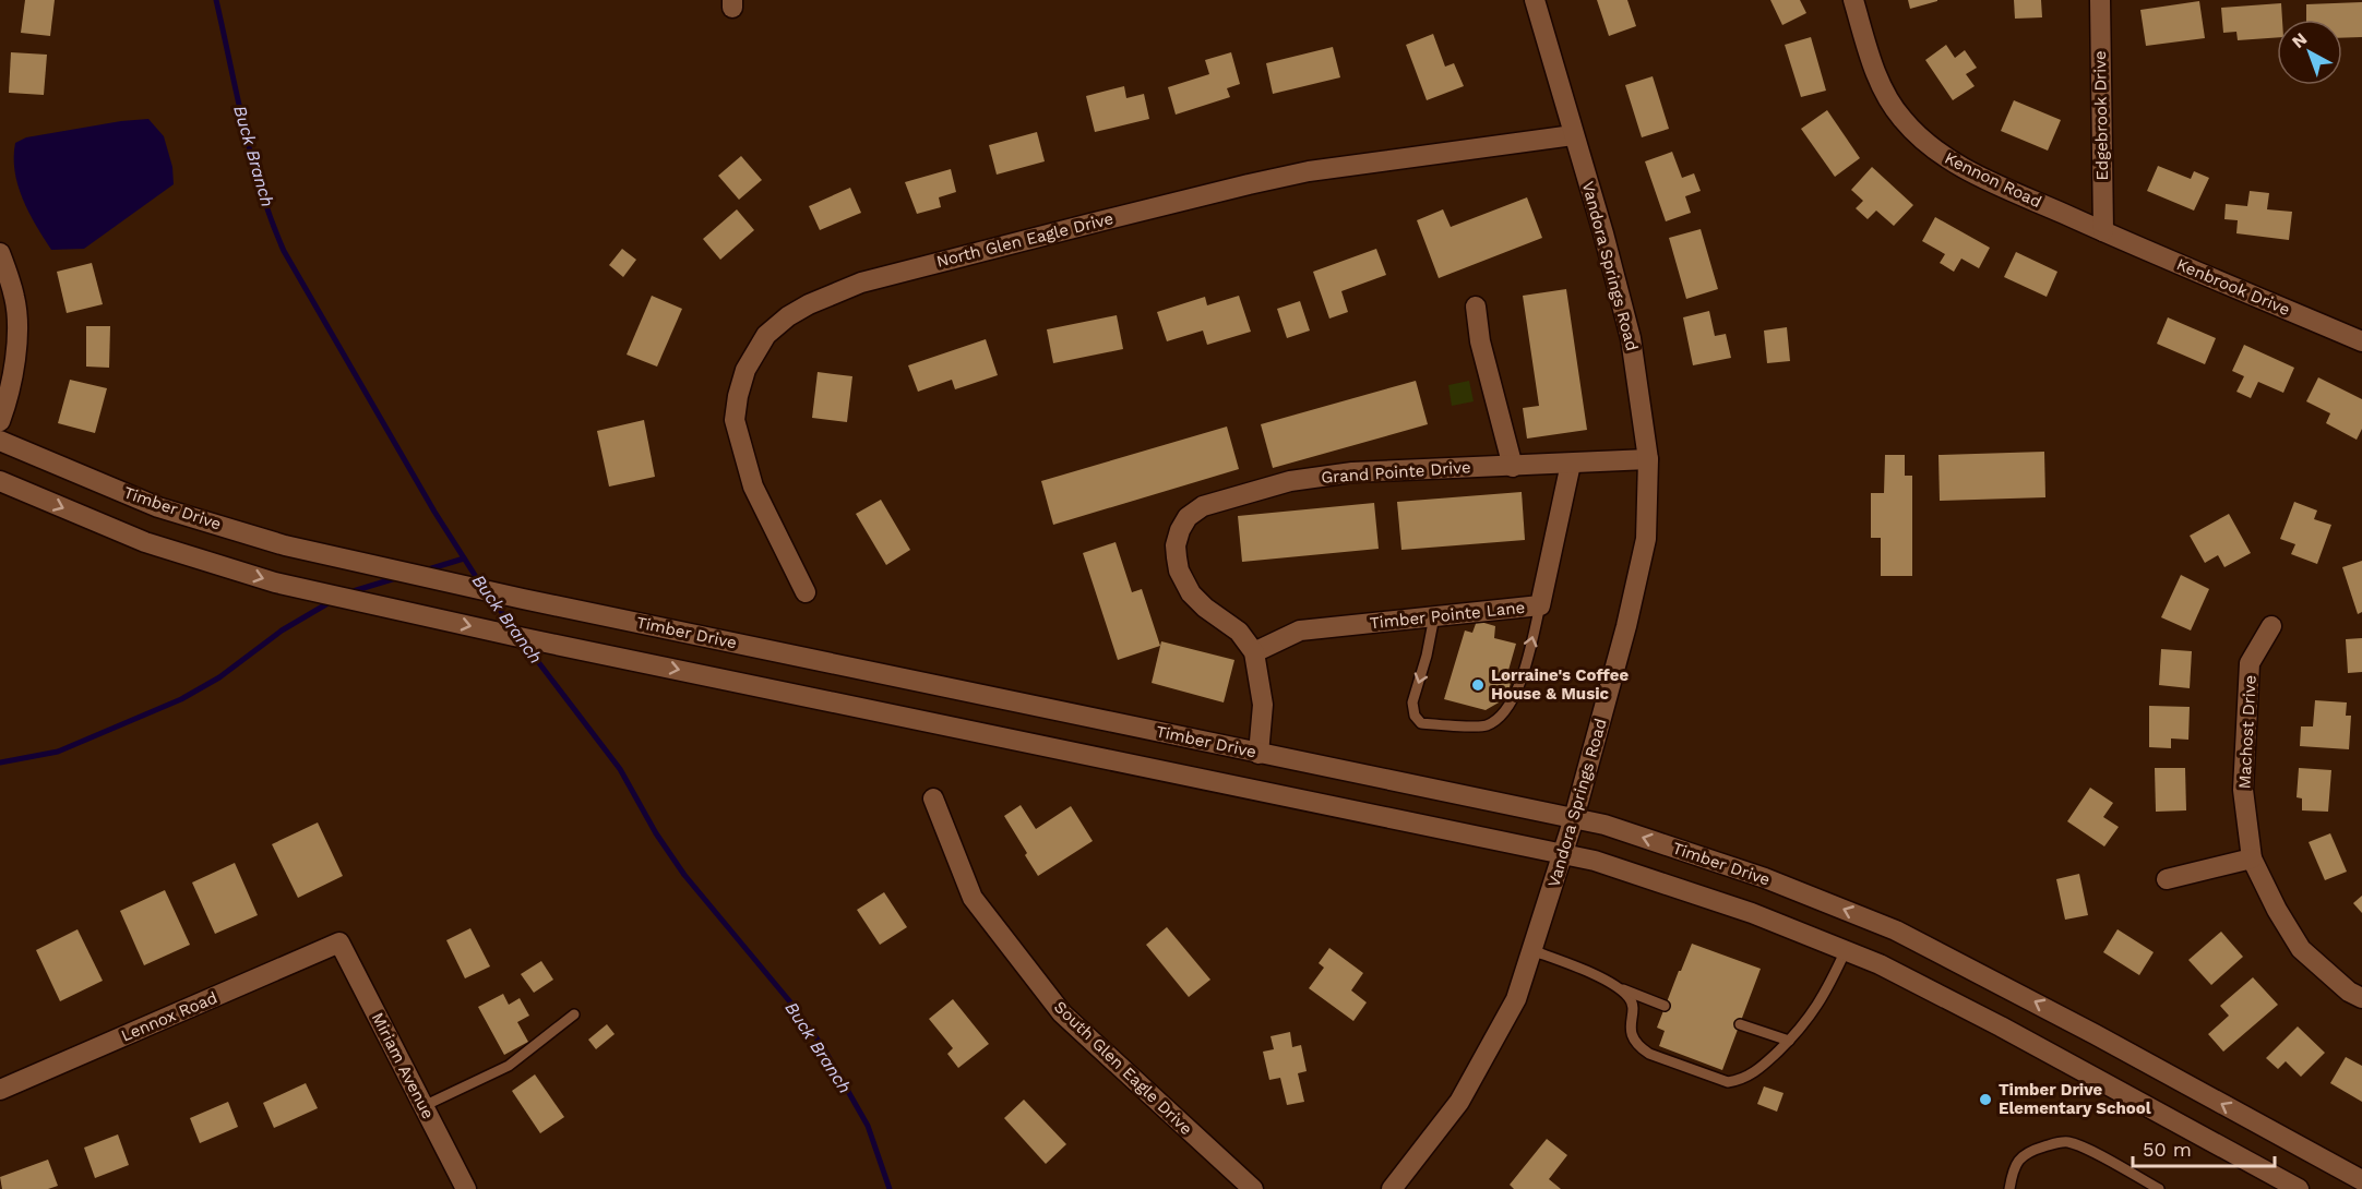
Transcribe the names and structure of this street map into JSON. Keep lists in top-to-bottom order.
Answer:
{
  "streets": {
    "street": [
      "Edgebrook Drive",
      "Kennon Road",
      "North Glen Eagle Drive",
      "Vandora Springs Road",
      "Kenbrook Drive",
      "Grand Pointe Drive",
      "Timber Drive",
      "Timber Pointe Lane",
      "Machost Drive",
      "Lennox Road",
      "Miriam Avenue",
      "South Glen Eagle Drive"
    ]
  },
  "crossings": [
    ["Edgebrook Drive", "Kennon Road"],
    ["Edgebrook Drive", "Kenbrook Drive"],
    ["Kennon Road", "Kenbrook Drive"],
    ["North Glen Eagle Drive", "Vandora Springs Road"],
    ["Vandora Springs Road", "Grand Pointe Drive"],
    ["Vandora Springs Road", "Timber Drive"],
    ["Grand Pointe Drive", "Timber Pointe Lane"],
    ["Lennox Road", "Miriam Avenue"]
  ],
  "water": ["Buck Branch"],
  "places": ["Lorraine's Coffee House & Music", "Timber Drive Elementary School"],
  "scale_bar": "50 m",
  "north": "top left"
}
